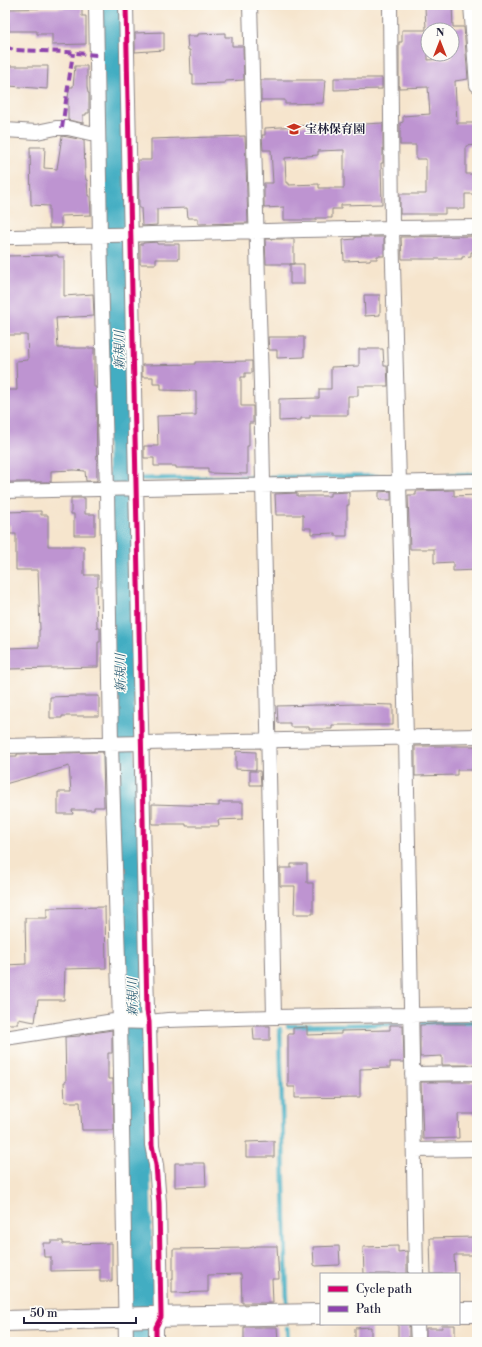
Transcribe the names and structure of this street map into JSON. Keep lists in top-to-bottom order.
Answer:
{
  "water": ["新規川"],
  "places": {
    "school or university": ["宝林保育園"]
  },
  "legend": ["Cycle path", "Path"],
  "scale_bar": "50 m",
  "north": "top"
}
